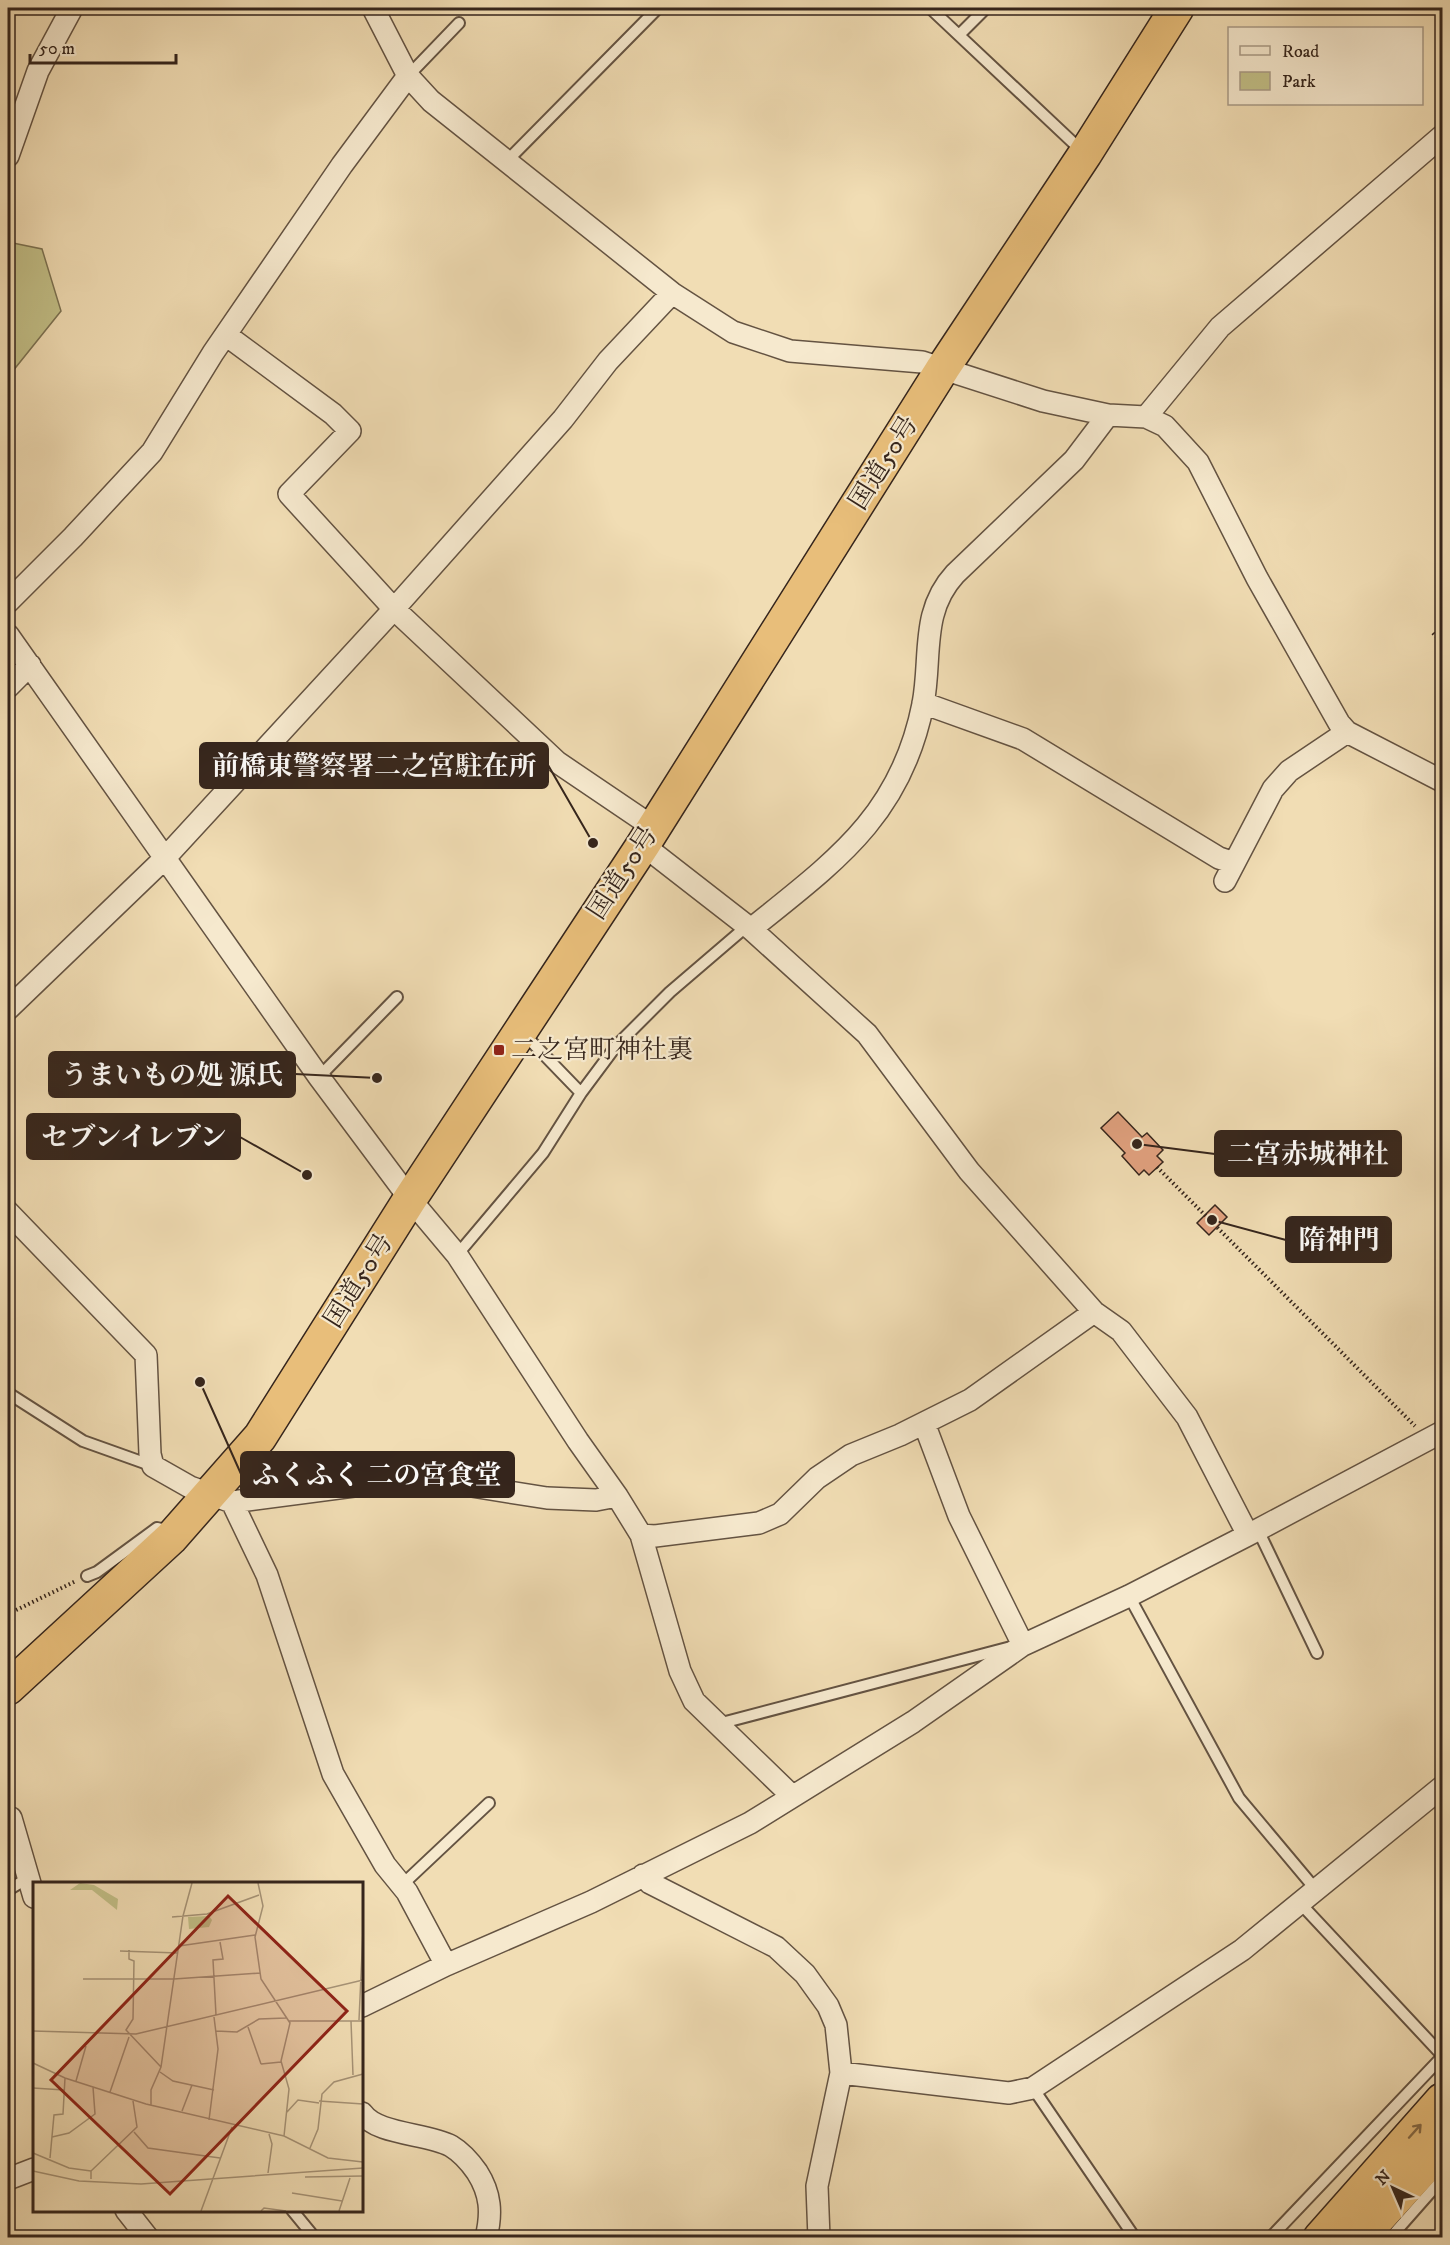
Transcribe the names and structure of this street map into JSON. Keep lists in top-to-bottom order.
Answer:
{
  "streets": {
    "highway": ["国道50号"]
  },
  "places": {
    "other": [
      "前橋東警察署二之宮駐在所",
      "うまいもの処 源氏",
      "二宮赤城神社",
      "セブンイレブン",
      "隋神門",
      "ふくふく 二の宮食堂"
    ],
    "transit": ["二之宮町神社裏"]
  },
  "legend": ["Road", "Park"],
  "scale_bar": "50 m",
  "north": "top left"
}
